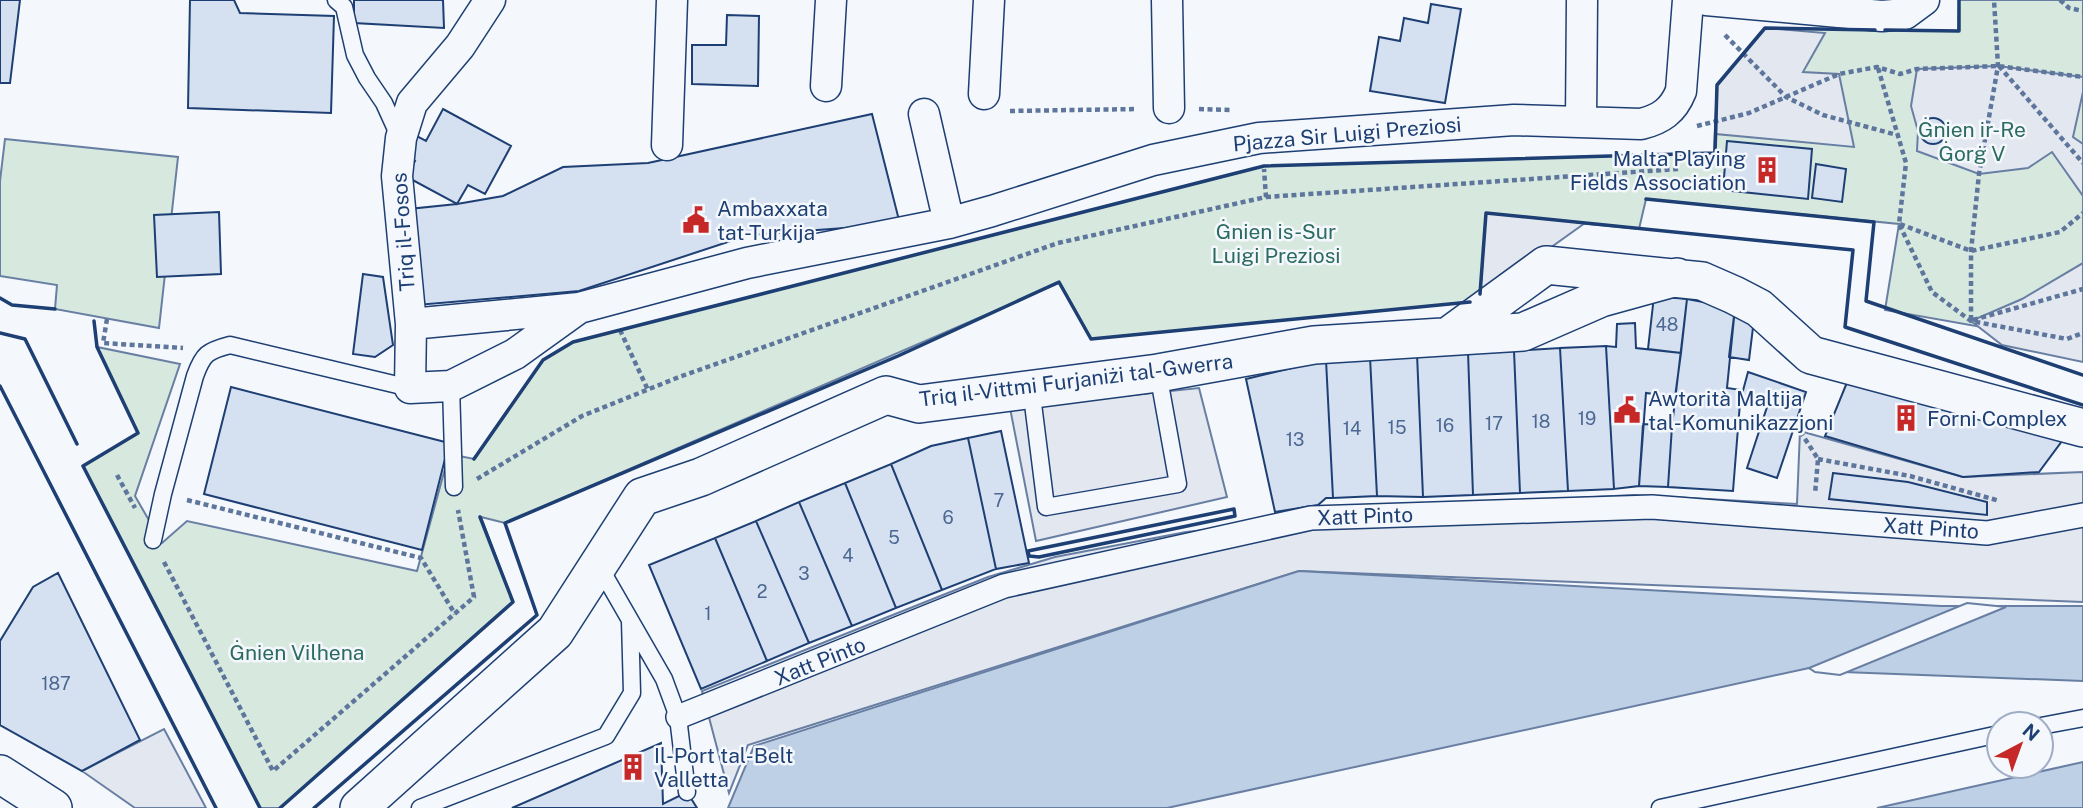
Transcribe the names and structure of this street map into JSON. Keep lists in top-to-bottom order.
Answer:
{
  "streets": {
    "street": [
      "Pjazza Sir Luigi Preziosi",
      "Triq il-Fosos",
      "Triq il-Vittmi Furjaniżi tal-Gwerra",
      "Xatt Pinto"
    ]
  },
  "crossings": [
    ["Pjazza Sir Luigi Preziosi", "Triq il-Fosos"]
  ],
  "parks": ["Ġnien ir-Re Ġorġ V", "Ġnien is-Sur Luigi Preziosi", "Ġnien Vilhena"],
  "places": {
    "building": ["Malta Playing Fields Association", "Forni Complex", "Il-Port tal-Belt Valletta"],
    "public building": ["Ambaxxata tat-Turkija", "Awtorità Maltija tal-Komunikazzjoni"]
  },
  "house_numbers": [
    "48",
    "19",
    "18",
    "17",
    "16",
    "15",
    "14",
    "13",
    "7",
    "6",
    "5",
    "4",
    "3",
    "2",
    "1",
    "187"
  ],
  "north": "top right"
}
